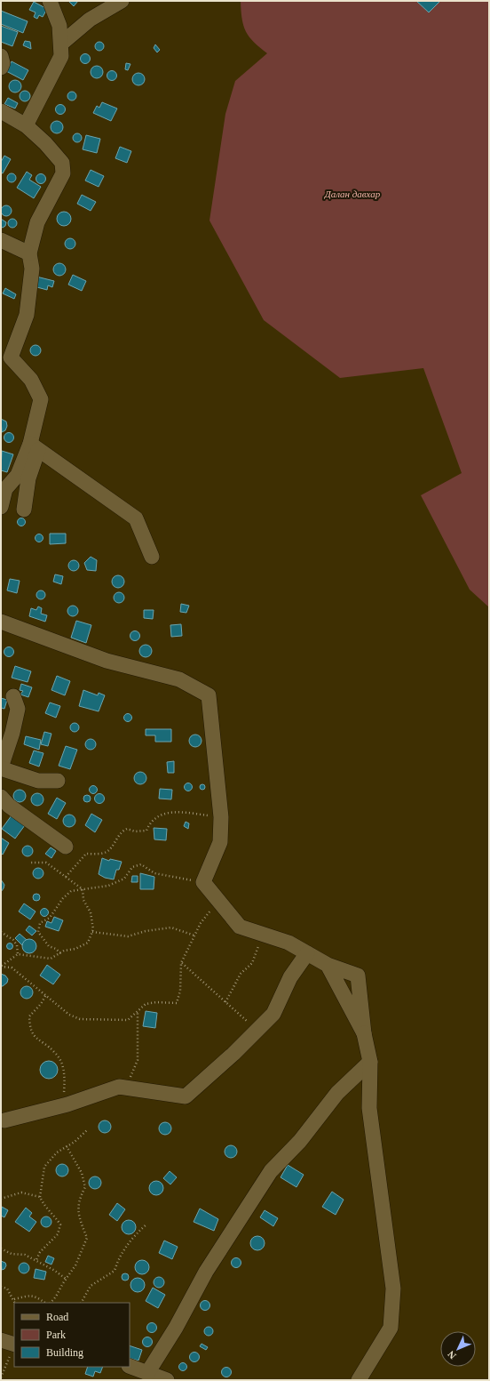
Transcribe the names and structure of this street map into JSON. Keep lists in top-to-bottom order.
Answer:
{
  "parks": ["Далан давхар"],
  "legend": ["Road", "Park", "Building"],
  "north": "bottom left"
}
